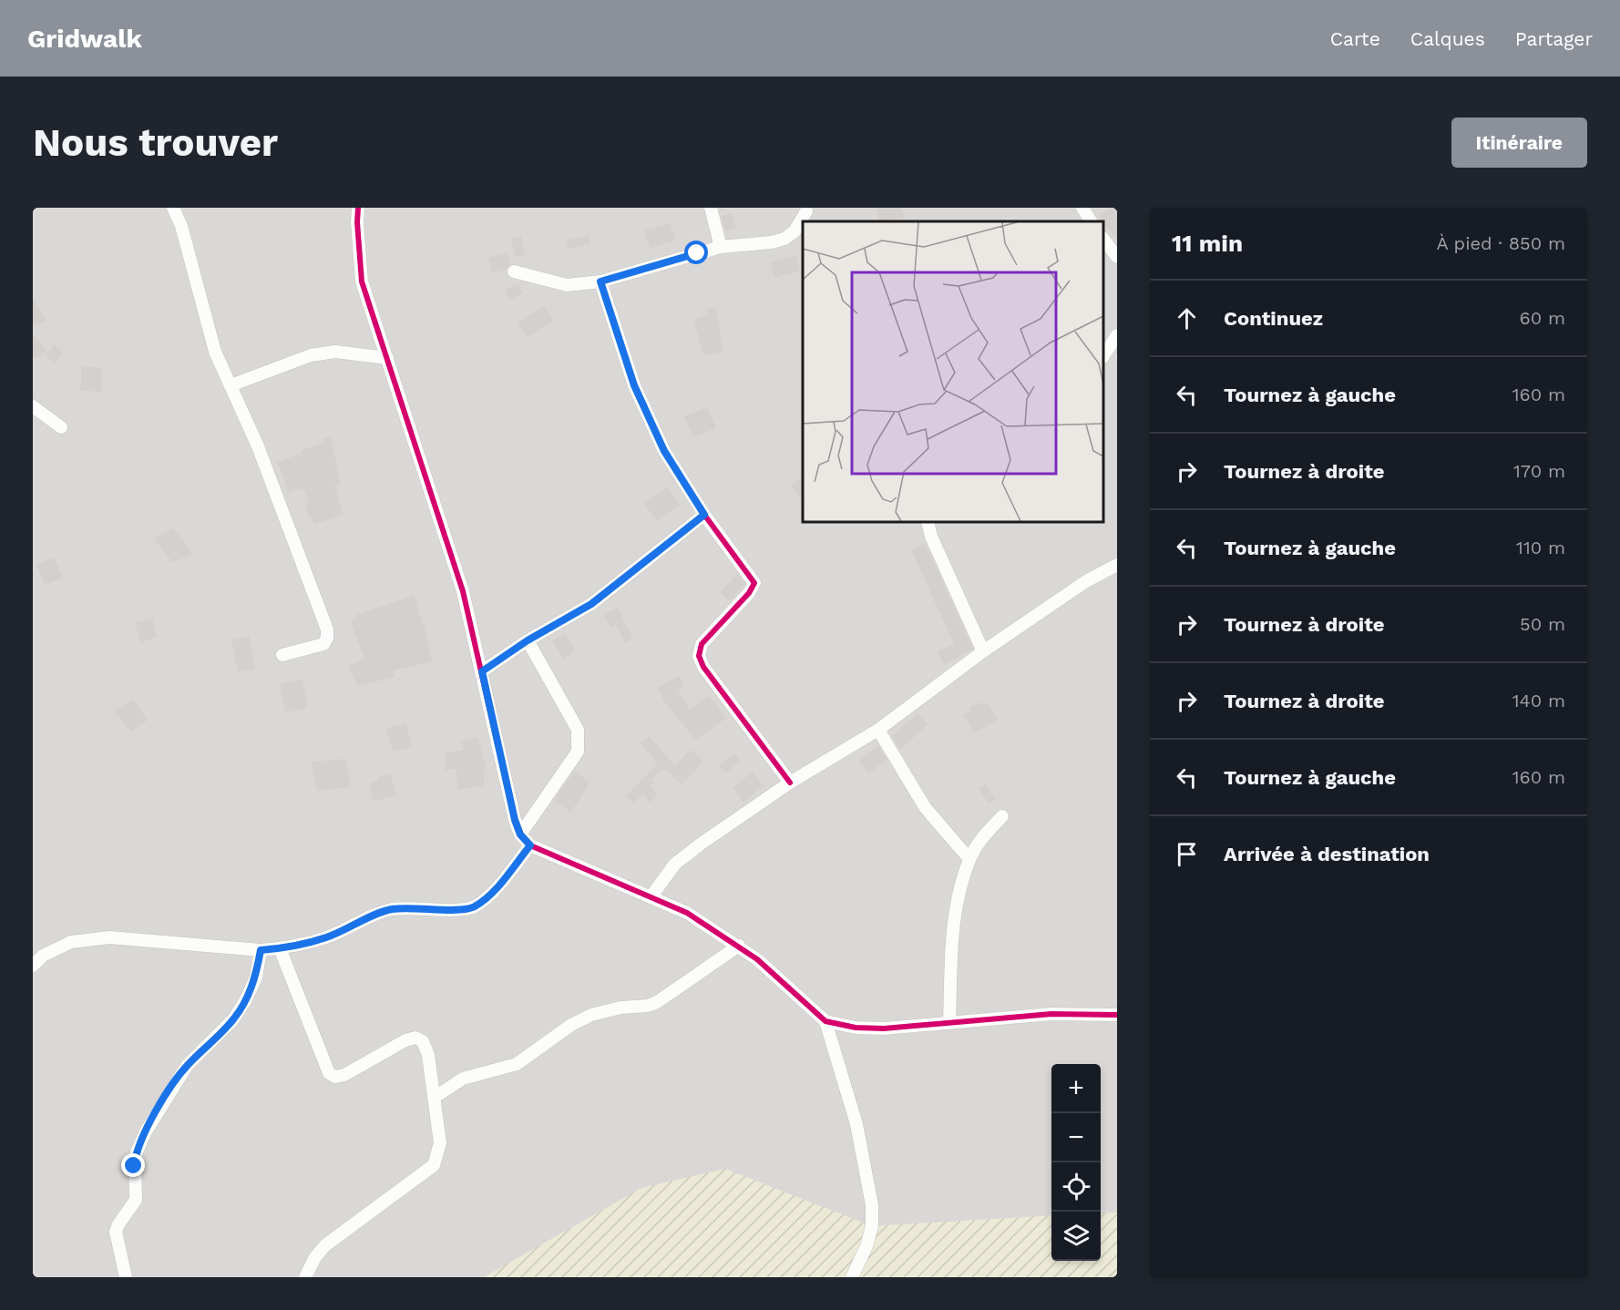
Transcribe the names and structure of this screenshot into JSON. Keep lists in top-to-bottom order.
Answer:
{
  "page": {
    "header": "Gridwalk",
    "nav": ["Carte", "Calques", "Partager"],
    "buttons": "Itinéraire",
    "title": "Nous trouver",
    "heading": ["11 min", "À pied · 850 m"],
    "list": [
      ["Continuez", "60 m"],
      ["Tournez à gauche", "160 m"],
      ["Tournez à droite", "170 m"],
      ["Tournez à gauche", "110 m"],
      ["Tournez à droite", "50 m"],
      ["Tournez à droite", "140 m"],
      ["Tournez à gauche", "160 m"],
      "Arrivée à destination"
    ],
    "map_buttons": ["+", "−"]
  }
}
